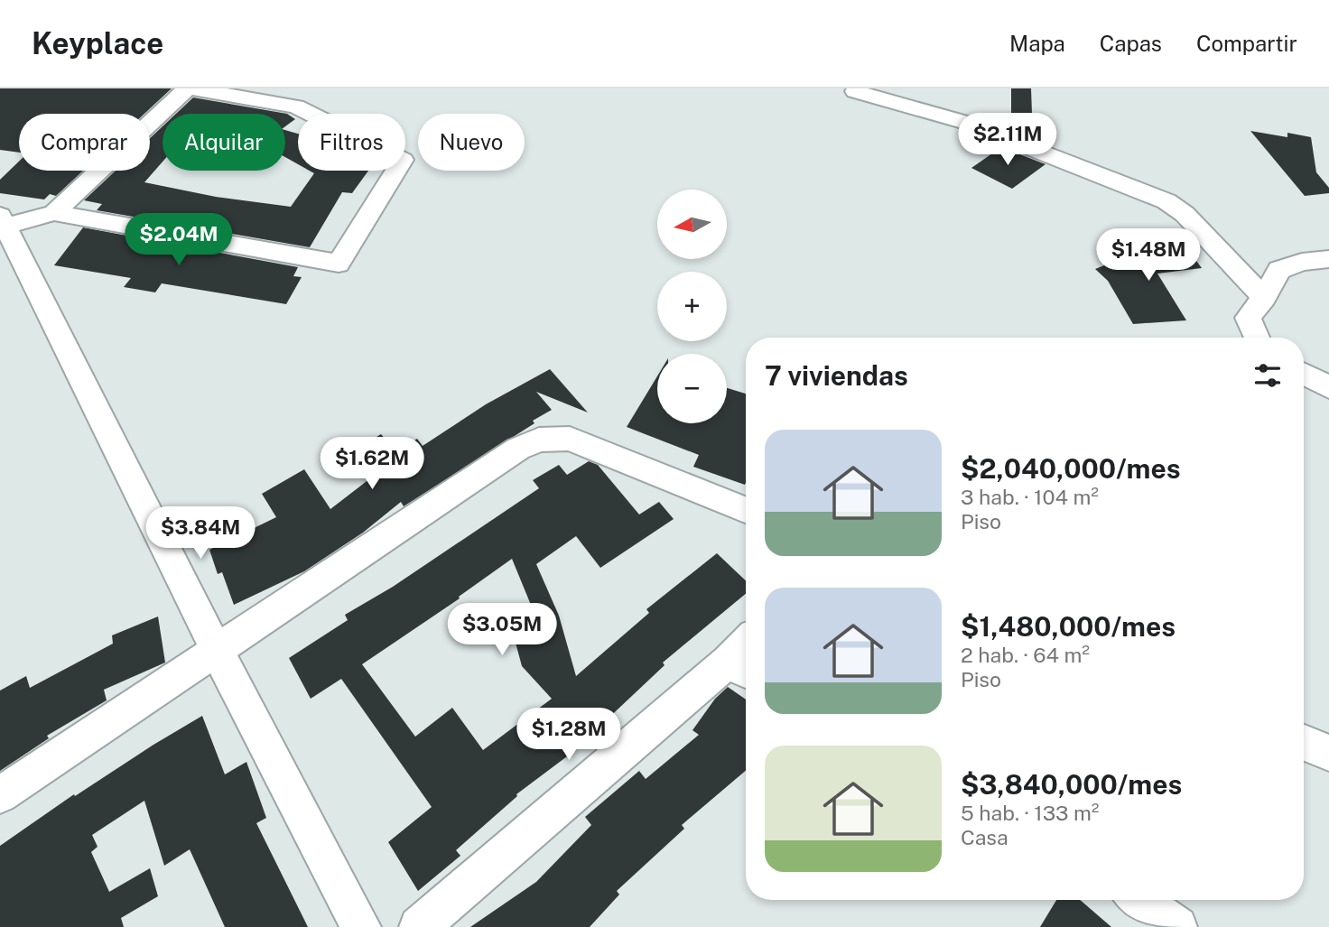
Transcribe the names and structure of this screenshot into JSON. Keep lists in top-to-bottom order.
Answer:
{
  "north": "left",
  "page": {
    "header": "Keyplace",
    "nav": ["Mapa", "Capas", "Compartir"],
    "price": [
      "$2.11M",
      "$2.04M",
      "$1.48M",
      "$1.62M",
      "$3.84M",
      "$3.05M",
      "$1.28M"
    ],
    "chip": [
      "Comprar",
      "Alquilar",
      "Filtros",
      "Nuevo"
    ],
    "map_buttons": ["+", "−"],
    "heading": "7 viviendas",
    "list": [
      {
        "name": "$2,040,000/mes",
        "note": "3 hab. · 104 m² · Piso"
      },
      {
        "name": "$1,480,000/mes",
        "note": "2 hab. · 64 m² · Piso"
      },
      {
        "name": "$3,840,000/mes",
        "note": "5 hab. · 133 m² · Casa"
      }
    ]
  }
}
